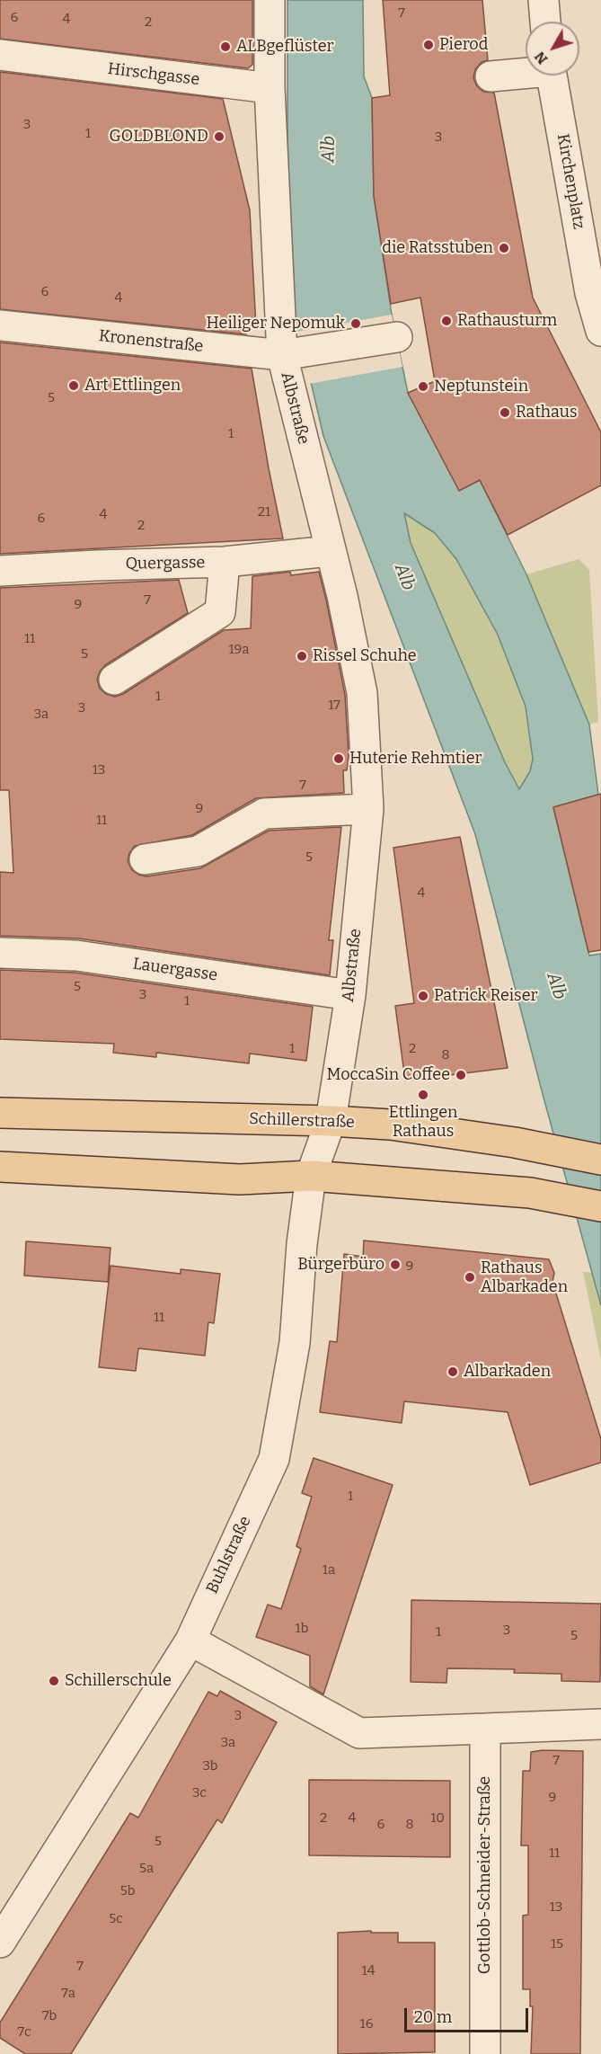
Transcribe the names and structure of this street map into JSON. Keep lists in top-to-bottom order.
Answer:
{
  "streets": {
    "main road": ["Schillerstraße"],
    "street": [
      "Hirschgasse",
      "Kirchenplatz",
      "Kronenstraße",
      "Albstraße",
      "Quergasse",
      "Lauergasse",
      "Buhlstraße",
      "Gottlob-Schneider-Straße"
    ]
  },
  "crossings": [
    ["Hirschgasse", "Albstraße"],
    ["Kronenstraße", "Albstraße"],
    ["Albstraße", "Quergasse"],
    ["Albstraße", "Lauergasse"],
    ["Albstraße", "Schillerstraße"],
    ["Albstraße", "Buhlstraße"],
    ["Schillerstraße", "Buhlstraße"]
  ],
  "water": ["Alb"],
  "places": [
    "Pierod",
    "ALBgeflüster",
    "GOLDBLOND",
    "die Ratsstuben",
    "Rathausturm",
    "Heiliger Nepomuk",
    "Art Ettlingen",
    "Neptunstein",
    "Rathaus",
    "Rissel Schuhe",
    "Huterie Rehmtier",
    "Patrick Reiser",
    "MoccaSin Coffee",
    "Ettlingen Rathaus",
    "Bürgerbüro",
    "Rathaus Albarkaden",
    "Albarkaden",
    "Schillerschule"
  ],
  "house_numbers": [
    "7",
    "6",
    "4",
    "2",
    "3",
    "1",
    "3",
    "6",
    "4",
    "5",
    "1",
    "21",
    "4",
    "6",
    "2",
    "7",
    "9",
    "11",
    "19a",
    "5",
    "1",
    "17",
    "3",
    "3a",
    "13",
    "7",
    "9",
    "11",
    "5",
    "4",
    "5",
    "3",
    "1",
    "1",
    "2",
    "8",
    "9",
    "11",
    "1",
    "1a",
    "1b",
    "3",
    "1",
    "5",
    "3",
    "3a",
    "7",
    "3b",
    "3c",
    "9",
    "2",
    "4",
    "10",
    "6",
    "8",
    "5",
    "11",
    "5a",
    "5b",
    "13",
    "5c",
    "15",
    "7",
    "14",
    "7a",
    "7b",
    "16",
    "7c"
  ],
  "scale_bar": "20 m",
  "north": "bottom left"
}
